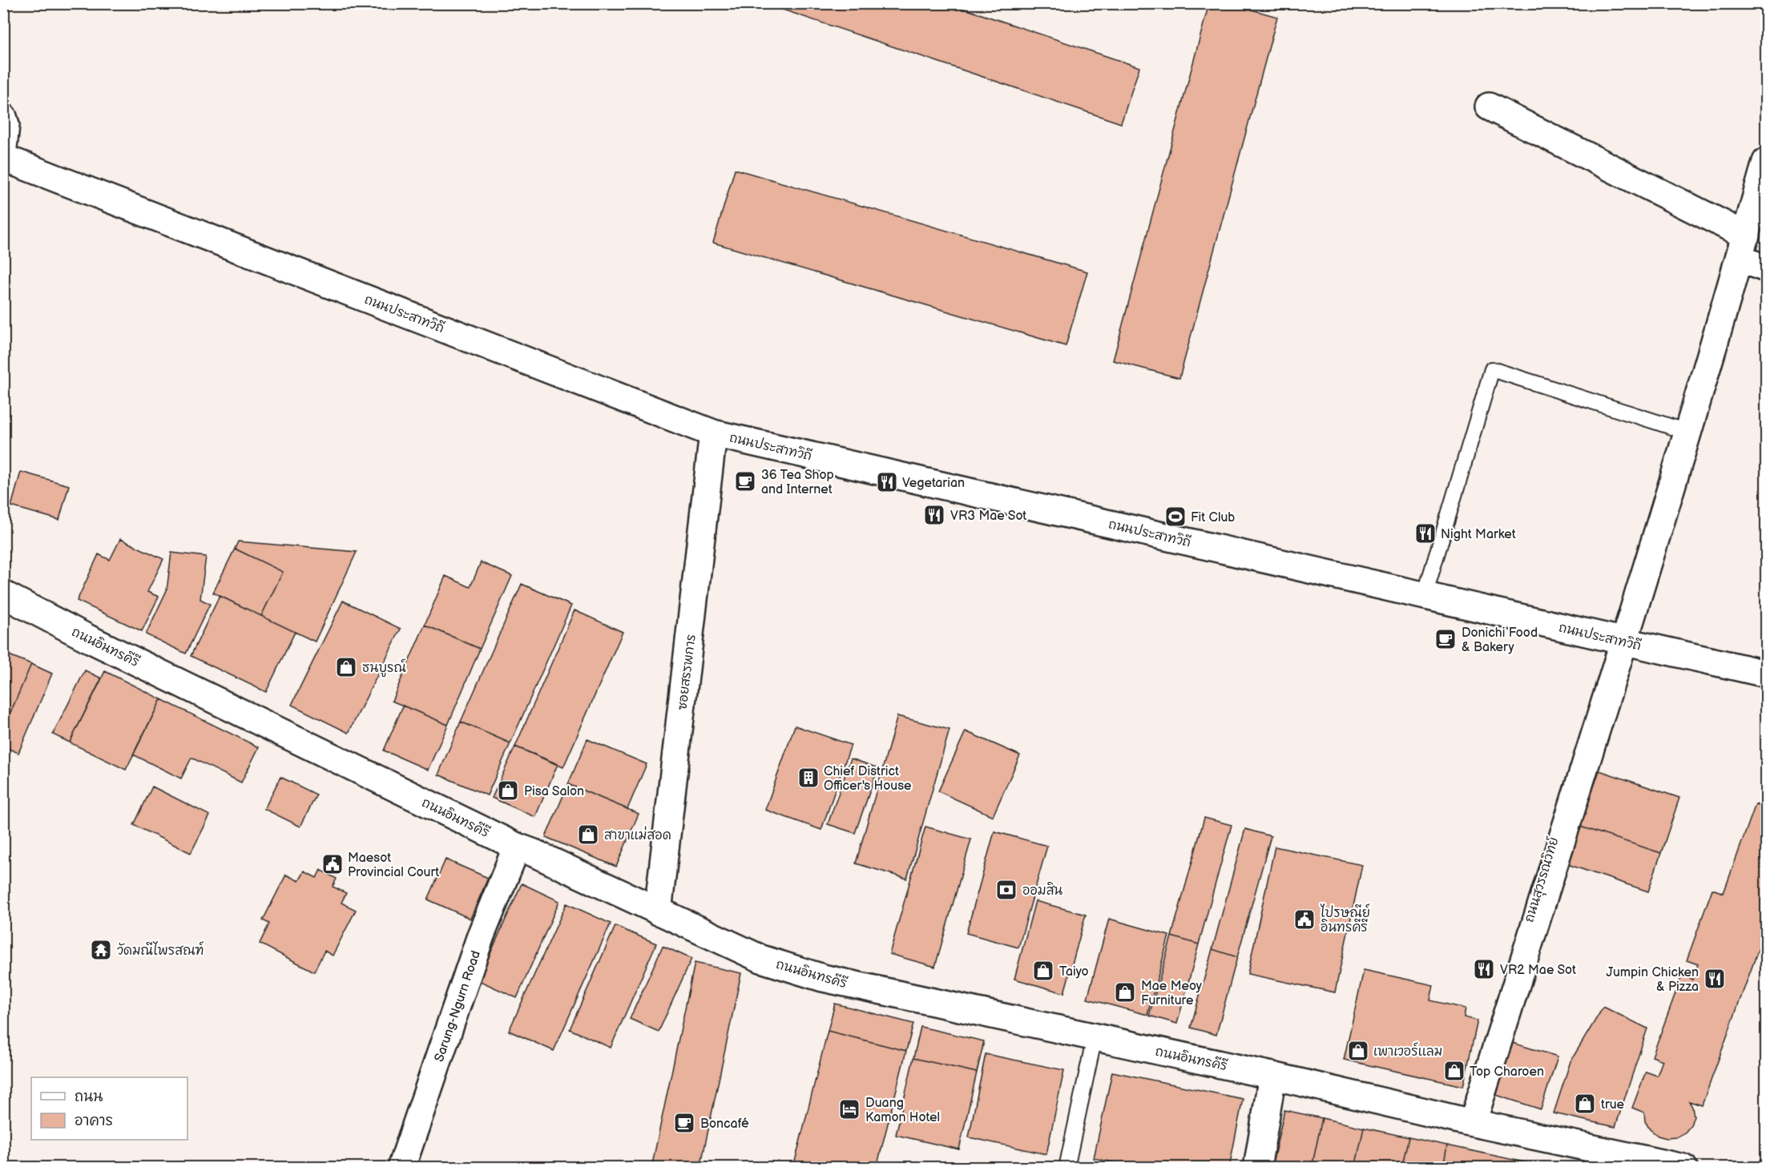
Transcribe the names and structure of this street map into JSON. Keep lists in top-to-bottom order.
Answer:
{
  "streets": {
    "street": [
      "ถนนประสาทวิถี",
      "ถนนอินทรคีรี",
      "ซอยสรรพการ",
      "ถนนสุวรรณวิทย์",
      "Sarung-Ngurn Road"
    ]
  },
  "crossings": [
    ["ถนนประสาทวิถี", "ซอยสรรพการ"],
    ["ถนนประสาทวิถี", "ถนนสุวรรณวิทย์"],
    ["ถนนอินทรคีรี", "ซอยสรรพการ"],
    ["ถนนอินทรคีรี", "ถนนสุวรรณวิทย์"],
    ["ถนนอินทรคีรี", "Sarung-Ngurn Road"]
  ],
  "places": {
    "cafe": ["36 Tea Shop and Internet", "Donichi Food & Bakery", "Boncafé"],
    "restaurant": [
      "Vegetarian",
      "VR3 Mae Sot",
      "Night Market",
      "VR2 Mae Sot",
      "Jumpin Chicken & Pizza"
    ],
    "sports": ["Fit Club"],
    "shop": [
      "ธนบูรณ์",
      "Pisa Salon",
      "สาขาแม่สอด",
      "Taiyo",
      "Mae Meoy Furniture",
      "เพาเวอร์แลม",
      "Top Charoen",
      "true"
    ],
    "building": ["Chief District Officer's House"],
    "public building": ["Maesot Provincial Court", "ไปรษณีย์ อินทรคีรี"],
    "bank": ["ออมสิน"],
    "temple": ["วัดมณีไพรสณฑ์"],
    "hotel": ["Duang Kamon Hotel"]
  },
  "legend": ["ถนน", "อาคาร"]
}
